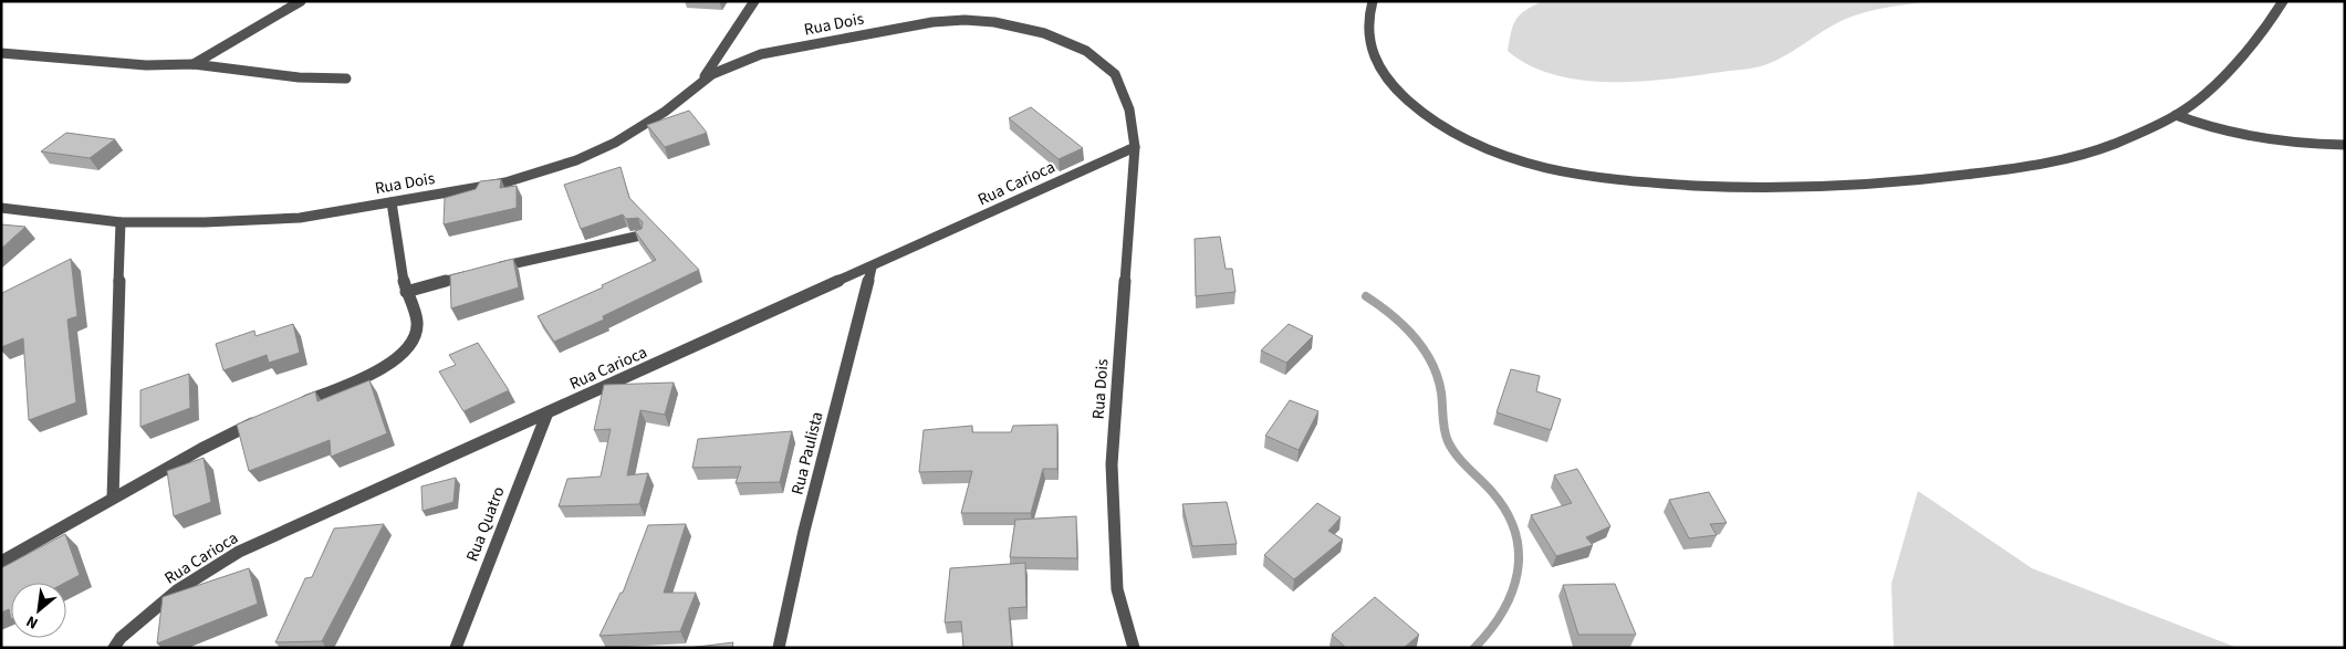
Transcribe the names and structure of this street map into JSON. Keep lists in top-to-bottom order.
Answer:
{
  "streets": {
    "street": [
      "Rua Dois",
      "Rua Carioca",
      "Rua Paulista",
      "Rua Quatro"
    ]
  },
  "crossings": [
    ["Rua Dois", "Rua Carioca"],
    ["Rua Carioca", "Rua Paulista"],
    ["Rua Carioca", "Rua Quatro"]
  ],
  "north": "bottom left"
}
